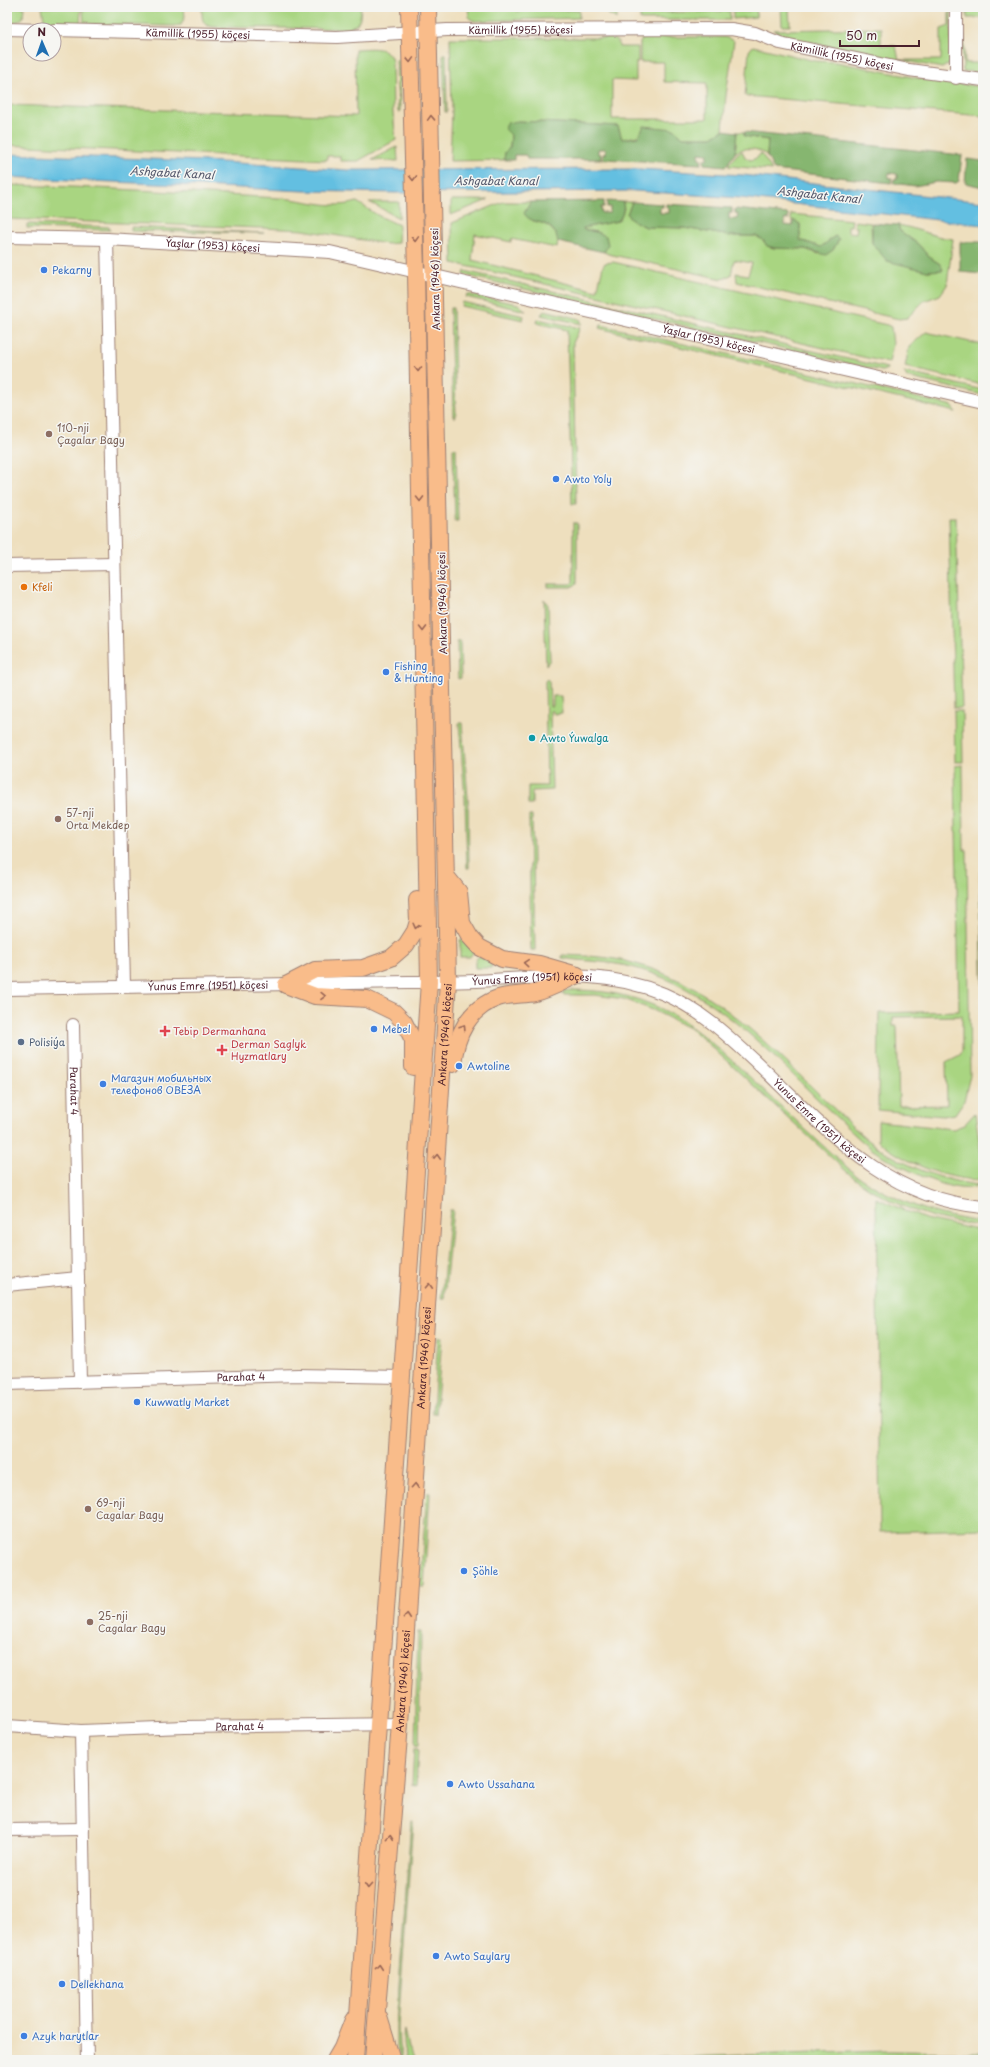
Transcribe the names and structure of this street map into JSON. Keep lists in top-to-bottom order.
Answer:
{
  "streets": {
    "main road": ["Ankara (1946) köçesi"],
    "street": [
      "Kämillik (1955) köçesi",
      "Ýaşlar (1953) köçesi",
      "Ýunus Emre (1951) köçesi",
      "Parahat 4"
    ]
  },
  "crossings": [
    ["Kämillik (1955) köçesi", "Ankara (1946) köçesi"],
    ["Ýaşlar (1953) köçesi", "Ankara (1946) köçesi"],
    ["Ankara (1946) köçesi", "Ýunus Emre (1951) köçesi"],
    ["Ankara (1946) köçesi", "Parahat 4"]
  ],
  "water": ["Ashgabat Kanal"],
  "places": {
    "other": [
      "Pekarny",
      "110-nji Çagalar Bagy",
      "Awto Yoly",
      "Kfeli",
      "Fishing & Hunting",
      "Awto Ýuwalga",
      "57-nji Orta Mekdep",
      "Mebel",
      "Polisiýa",
      "Awtoline",
      "Магазин мобильных телефонов ОВЕЗА",
      "Kuwwatly Market",
      "69-nji Cagalar Bagy",
      "Şöhle",
      "25-nji Cagalar Bagy",
      "Awto Ussahana",
      "Awto Saylary",
      "Dellekhana",
      "Azyk harytlar"
    ],
    "health": ["Tebip Dermanhana", "Derman Saglyk Hyzmatlary"]
  },
  "scale_bar": "50 m",
  "north": "top"
}
